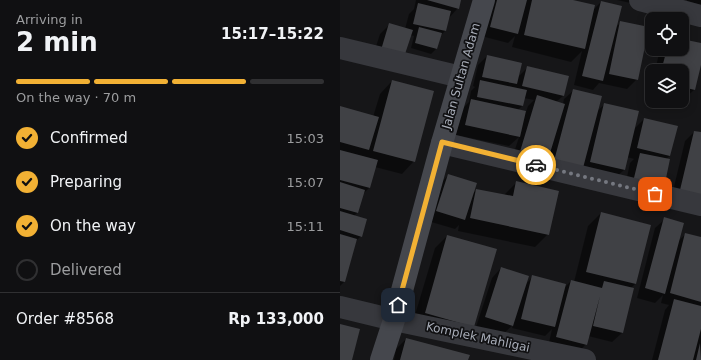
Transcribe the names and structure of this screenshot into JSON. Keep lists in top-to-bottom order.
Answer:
{
  "streets": {
    "main road": ["Jalan Sultan Adam"],
    "street": ["Komplek Mahligai"]
  },
  "crossings": [
    ["Jalan Sultan Adam", "Komplek Mahligai"]
  ],
  "page": {
    "heading": ["2 min", "Arriving in", "15:17–15:22"],
    "panel": ["Order #8568", "Rp 133,000"],
    "bar": "On the way · 70 m",
    "list": [
      ["Confirmed", "15:03"],
      ["Preparing", "15:07"],
      ["On the way", "15:11"],
      "Delivered"
    ]
  }
}
